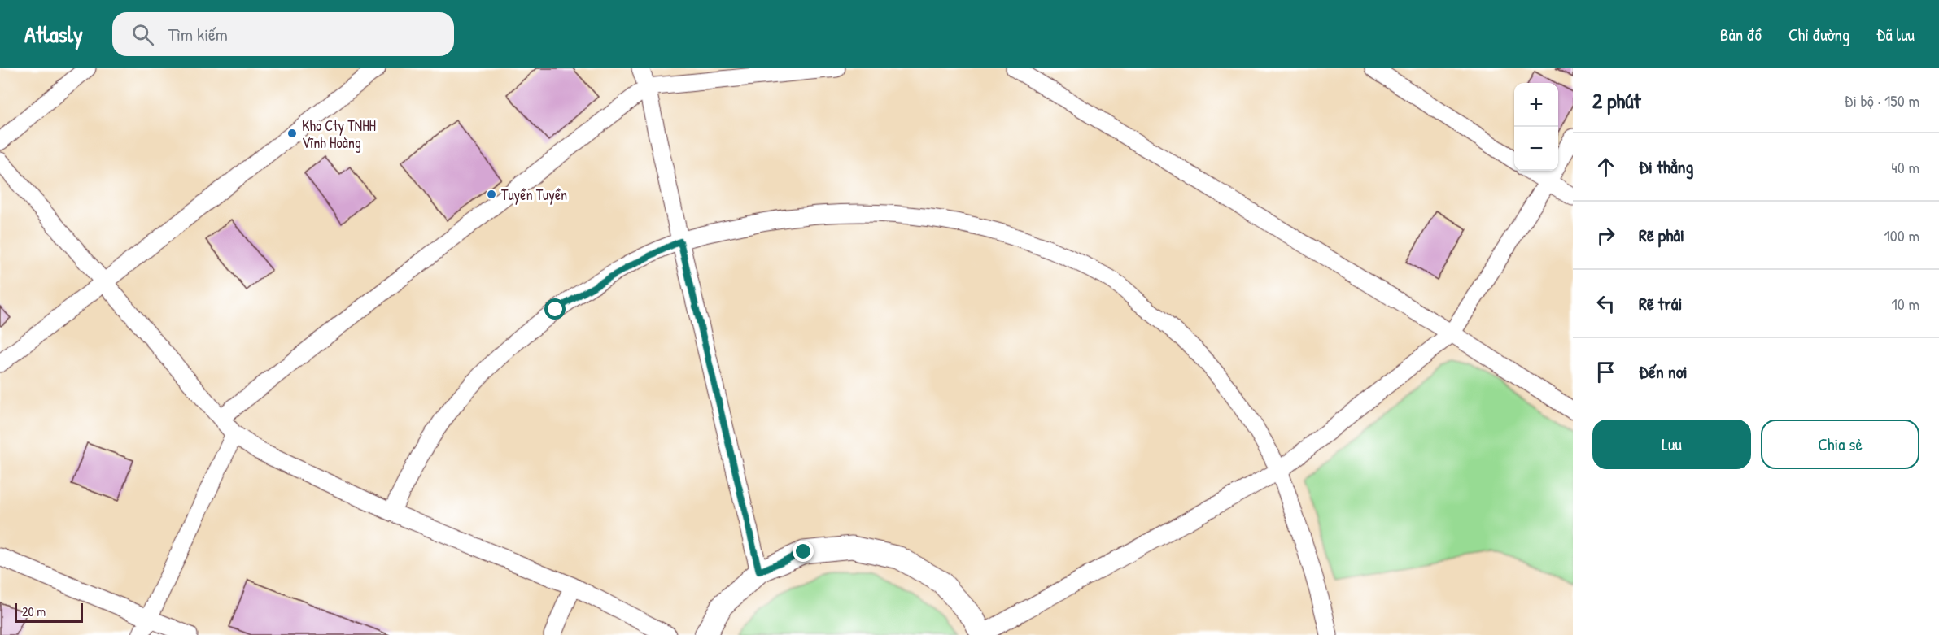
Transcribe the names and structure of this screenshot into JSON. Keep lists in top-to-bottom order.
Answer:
{
  "places": ["Kho Cty TNHH Vĩnh Hoàng", "Tuyền Tuyền"],
  "scale_bar": "20 m",
  "page": {
    "header": "Atlasly",
    "search": "Tìm kiếm",
    "nav": ["Bản đồ", "Chỉ đường", "Đã lưu"],
    "heading": ["2 phút", "Đi bộ · 150 m"],
    "map_buttons": ["+", "−"],
    "list": [
      ["Đi thẳng", "40 m"],
      ["Rẽ phải", "100 m"],
      ["Rẽ trái", "10 m"],
      "Đến nơi"
    ],
    "buttons": ["Lưu", "Chia sẻ"],
    "scale": "20 m"
  }
}
